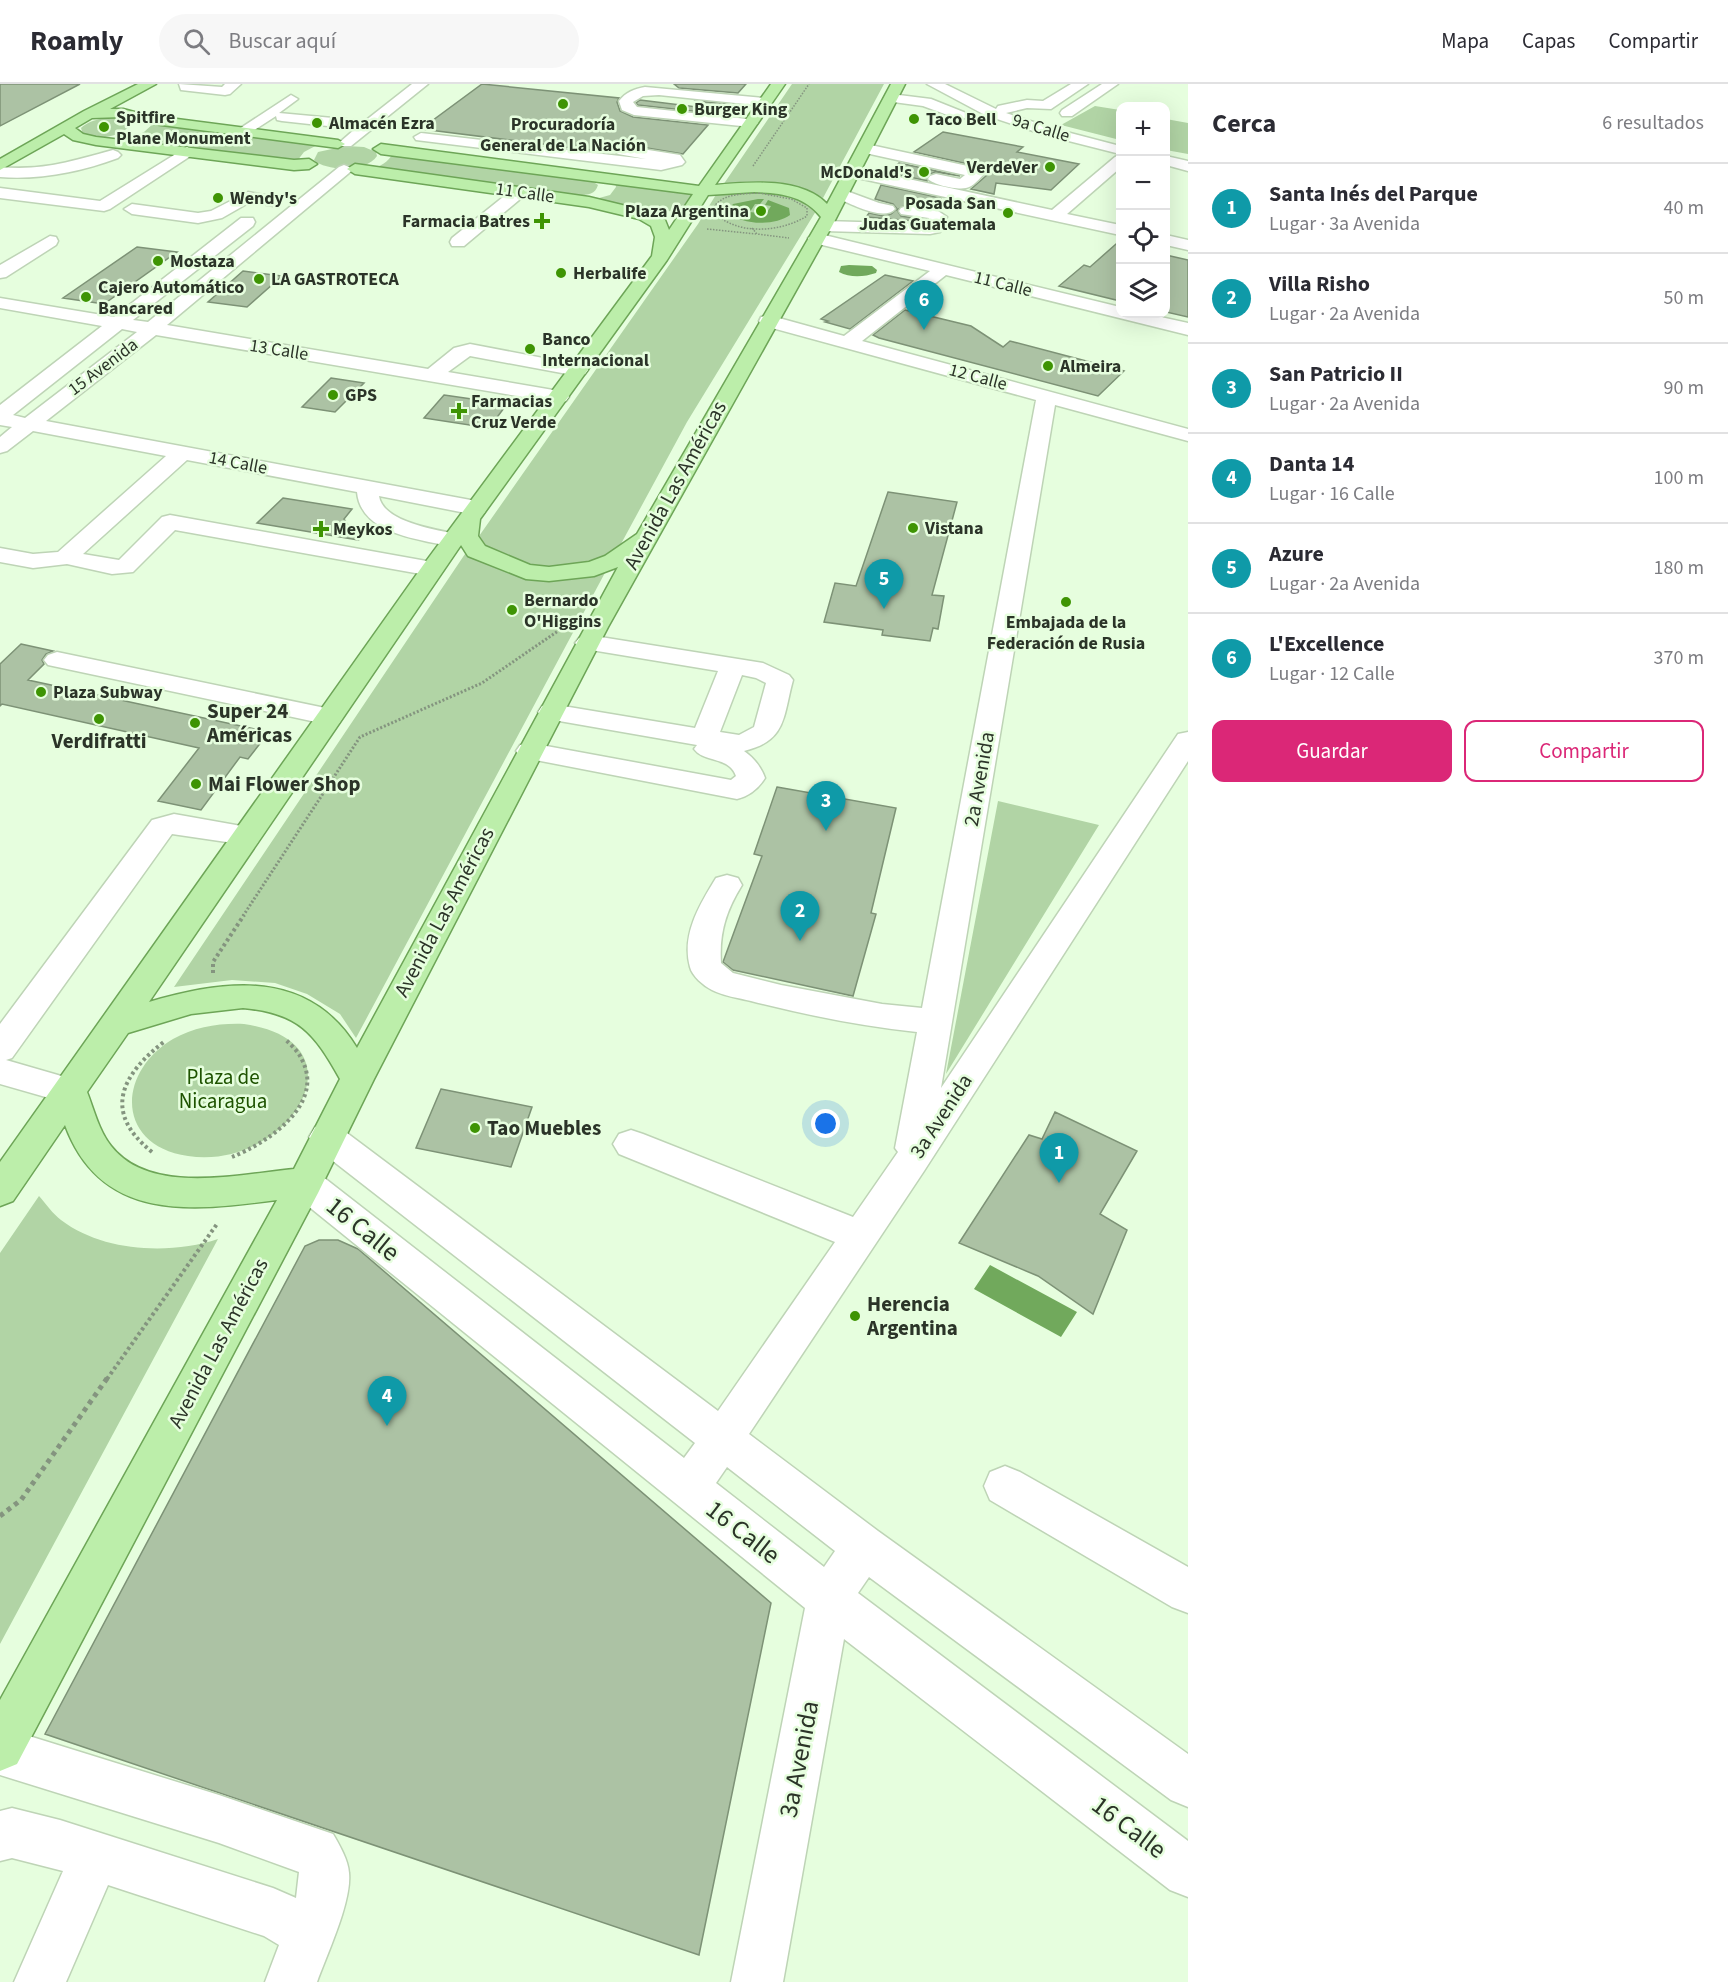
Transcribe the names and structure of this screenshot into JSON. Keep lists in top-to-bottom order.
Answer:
{
  "streets": {
    "main road": ["11 Calle", "Avenida Las Américas"],
    "street": [
      "9a Calle",
      "13 Calle",
      "15 Avenida",
      "12 Calle",
      "14 Calle",
      "2a Avenida",
      "3a Avenida",
      "16 Calle"
    ]
  },
  "crossings": [
    ["9a Calle", "Avenida Las Américas"],
    ["11 Calle", "15 Avenida"],
    ["11 Calle", "Avenida Las Américas"],
    ["13 Calle", "15 Avenida"],
    ["15 Avenida", "14 Calle"],
    ["12 Calle", "Avenida Las Américas"],
    ["12 Calle", "2a Avenida"],
    ["Avenida Las Américas", "16 Calle"],
    ["2a Avenida", "3a Avenida"],
    ["3a Avenida", "16 Calle"]
  ],
  "parks": ["Plaza de Nicaragua"],
  "places": {
    "other": [
      "Procuradoría General de La Nación",
      "Burger King",
      "Taco Bell",
      "Almacén Ezra",
      "Spitfire Plane Monument",
      "VerdeVer",
      "McDonald's",
      "Wendy's",
      "Plaza Argentina",
      "Posada San Judas Guatemala",
      "Mostaza",
      "Herbalife",
      "LA GASTROTECA",
      "Cajero Automático Bancared",
      "Banco Internacional",
      "Almeira",
      "GPS",
      "Vistana",
      "Embajada de la Federación de Rusia",
      "Bernardo O'Higgins",
      "Plaza Subway",
      "Verdifratti",
      "Super 24 Américas",
      "Mai Flower Shop",
      "Tao Muebles",
      "Herencia Argentina"
    ],
    "health": ["Farmacia Batres", "Farmacias Cruz Verde", "Meykos"]
  },
  "page": {
    "header": "Roamly",
    "search": "Buscar aquí",
    "nav": ["Mapa", "Capas", "Compartir"],
    "heading": ["Cerca", "6 resultados"],
    "map_buttons": ["+", "−"],
    "list": [
      {
        "mark": "1",
        "name": "Santa Inés del Parque",
        "note": "Lugar · 3a Avenida",
        "value": "40 m"
      },
      {
        "mark": "2",
        "name": "Villa Risho",
        "note": "Lugar · 2a Avenida",
        "value": "50 m"
      },
      {
        "mark": "3",
        "name": "San Patricio II",
        "note": "Lugar · 2a Avenida",
        "value": "90 m"
      },
      {
        "mark": "4",
        "name": "Danta 14",
        "note": "Lugar · 16 Calle",
        "value": "100 m"
      },
      {
        "mark": "5",
        "name": "Azure",
        "note": "Lugar · 2a Avenida",
        "value": "180 m"
      },
      {
        "mark": "6",
        "name": "L'Excellence",
        "note": "Lugar · 12 Calle",
        "value": "370 m"
      }
    ],
    "pins": [
      "6",
      "5",
      "3",
      "2",
      "1",
      "4"
    ],
    "buttons": ["Guardar", "Compartir"]
  }
}
